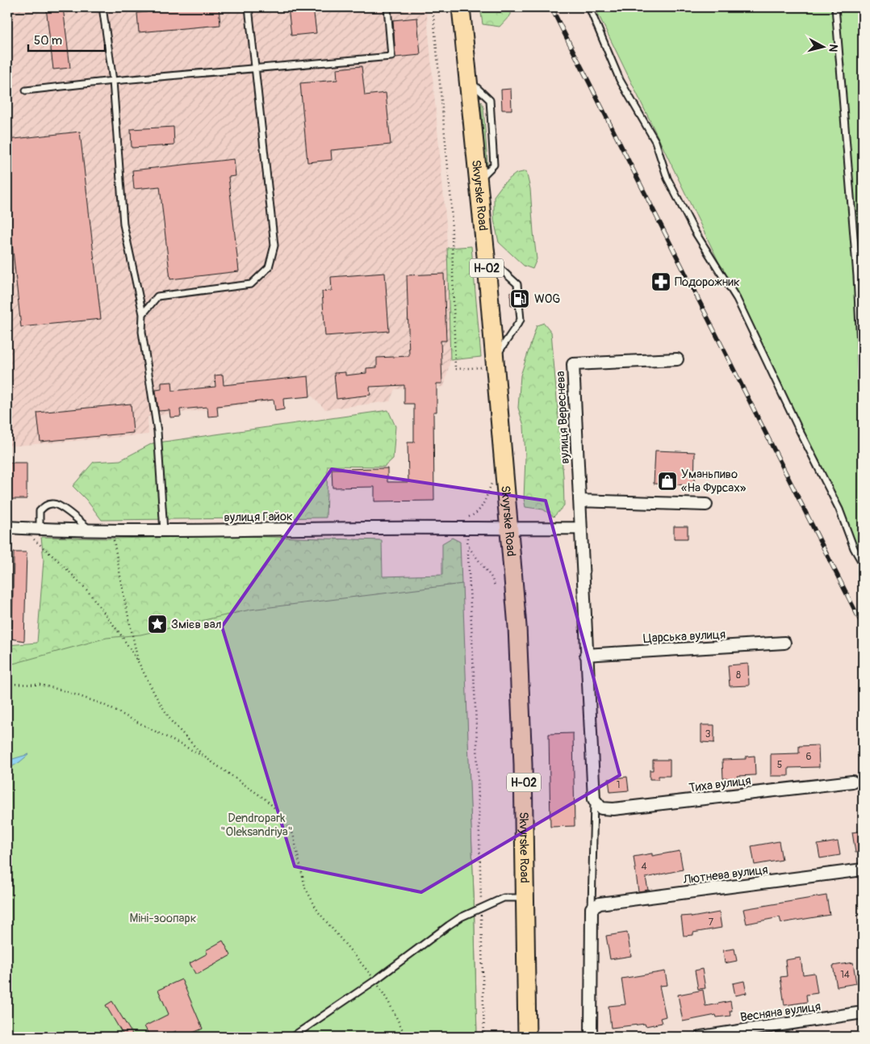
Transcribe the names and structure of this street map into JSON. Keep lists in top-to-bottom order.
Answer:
{
  "streets": {
    "main road": ["Skvyrske Road", "Н-02"],
    "street": [
      "вулиця Вереснева",
      "вулиця Гайок",
      "Царська вулиця",
      "Тиха вулиця",
      "Лютнева вулиця",
      "Весняна вулиця"
    ]
  },
  "crossings": [
    ["Skvyrske Road", "вулиця Гайок"]
  ],
  "parks": ["Dendropark \"Oleksandriya\"", "Міні-зоопарк"],
  "places": {
    "pharmacy": ["Подорожник"],
    "fuel station": ["WOG"],
    "shop": ["Уманьпиво «На Фурсах»"],
    "place": ["Змієв вал"]
  },
  "house_numbers": [
    "8",
    "3",
    "6",
    "5",
    "1",
    "4",
    "7",
    "14"
  ],
  "scale_bar": "50 m",
  "north": "right"
}
